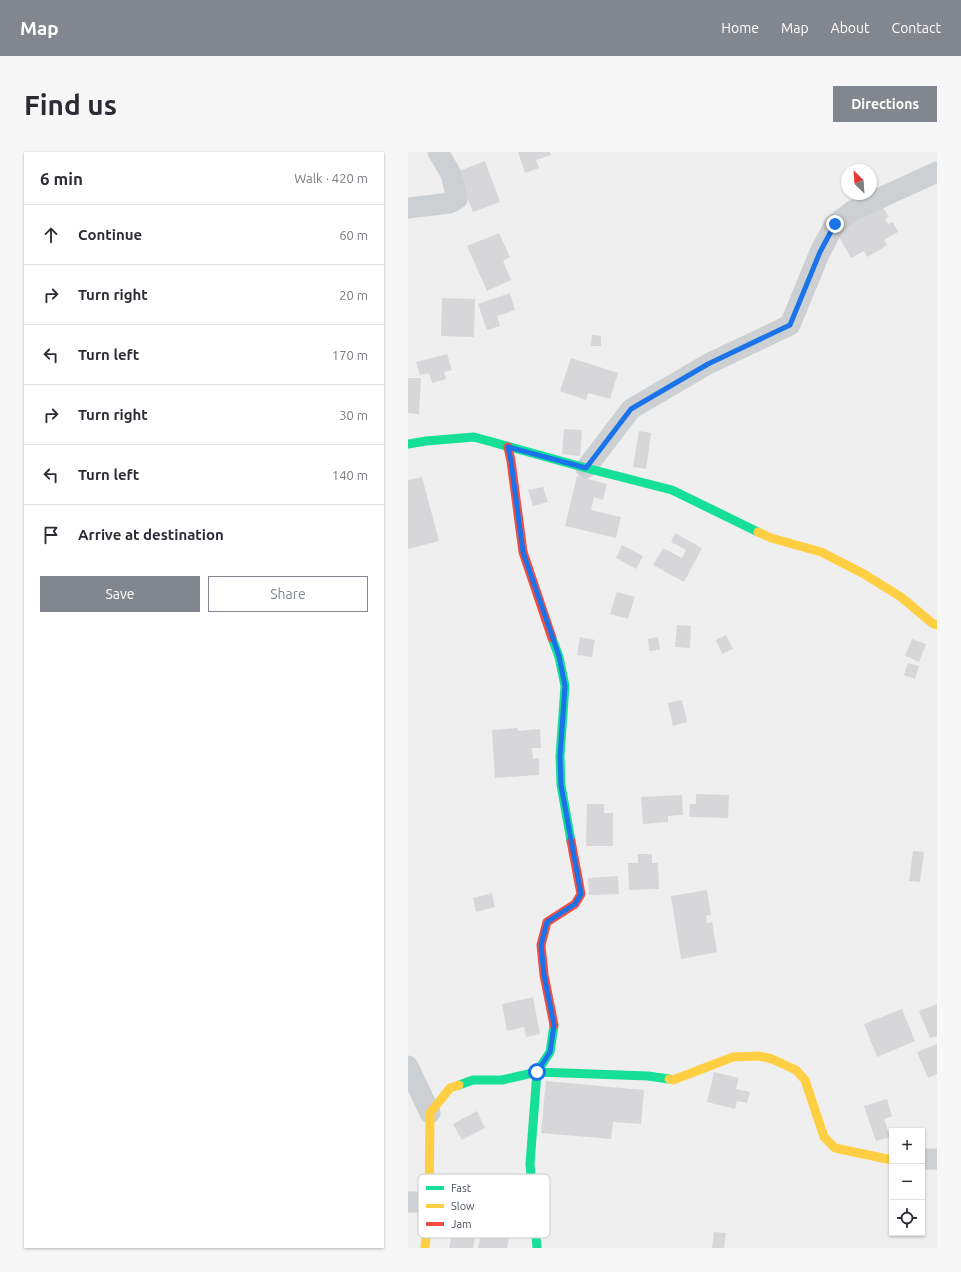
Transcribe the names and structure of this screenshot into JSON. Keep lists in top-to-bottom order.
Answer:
{
  "legend": ["Fast", "Slow", "Jam"],
  "north": "top left",
  "page": {
    "header": "Map",
    "nav": [
      "Home",
      "Map",
      "About",
      "Contact"
    ],
    "buttons": [
      "Directions",
      ["Save", "Share"]
    ],
    "title": "Find us",
    "heading": ["6 min", "Walk · 420 m"],
    "list": [
      ["Continue", "60 m"],
      ["Turn right", "20 m"],
      ["Turn left", "170 m"],
      ["Turn right", "30 m"],
      ["Turn left", "140 m"],
      "Arrive at destination"
    ],
    "map_buttons": ["+", "−"]
  }
}
